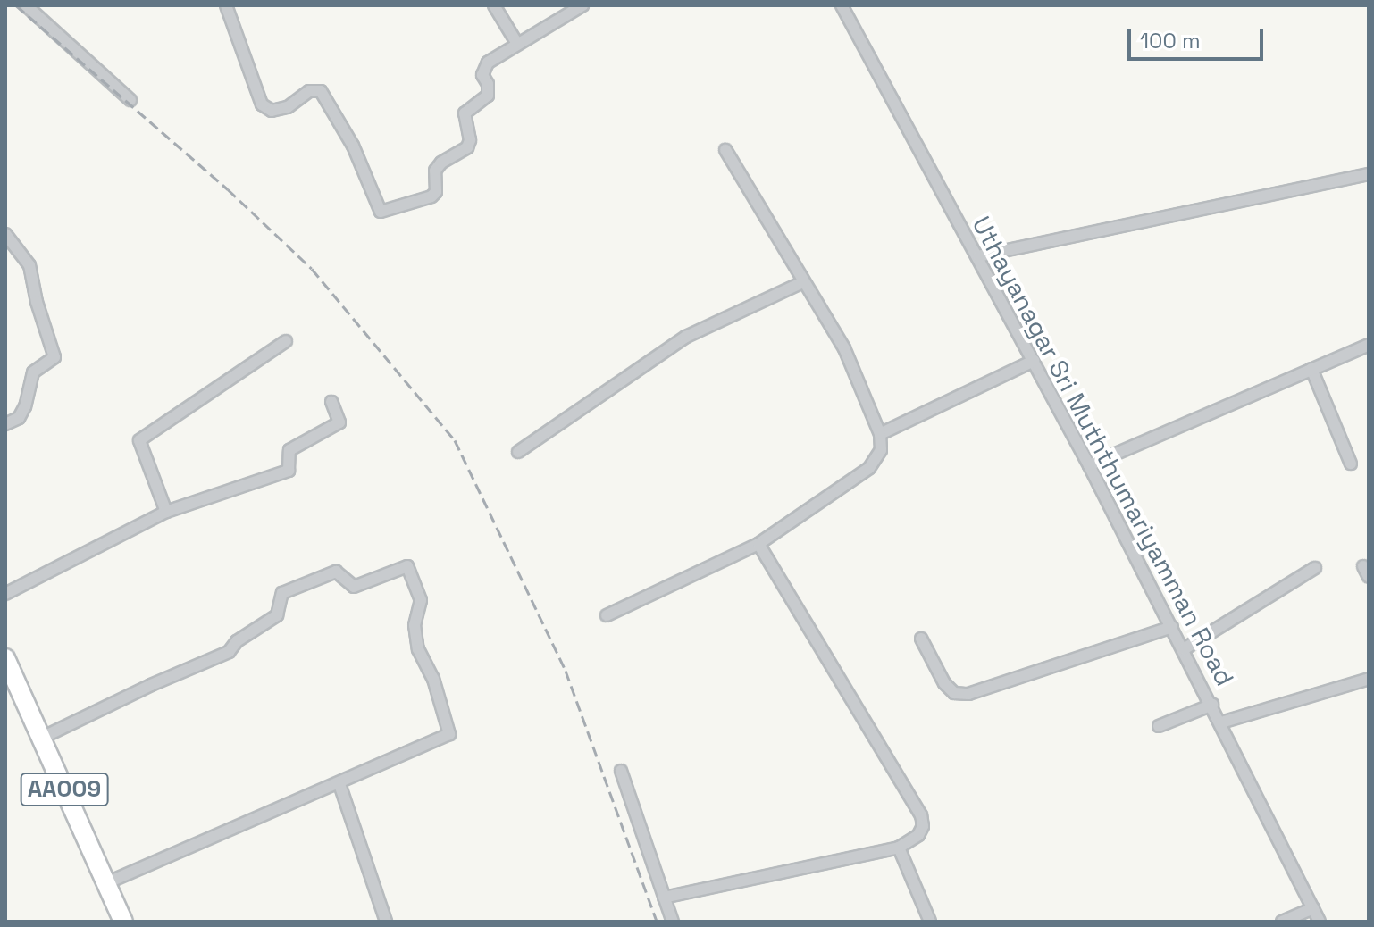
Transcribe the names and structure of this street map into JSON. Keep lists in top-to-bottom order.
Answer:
{
  "streets": {
    "highway": ["AA009"],
    "street": ["Uthayanagar Sri Muththumariyamman Road"]
  },
  "scale_bar": "100 m"
}
